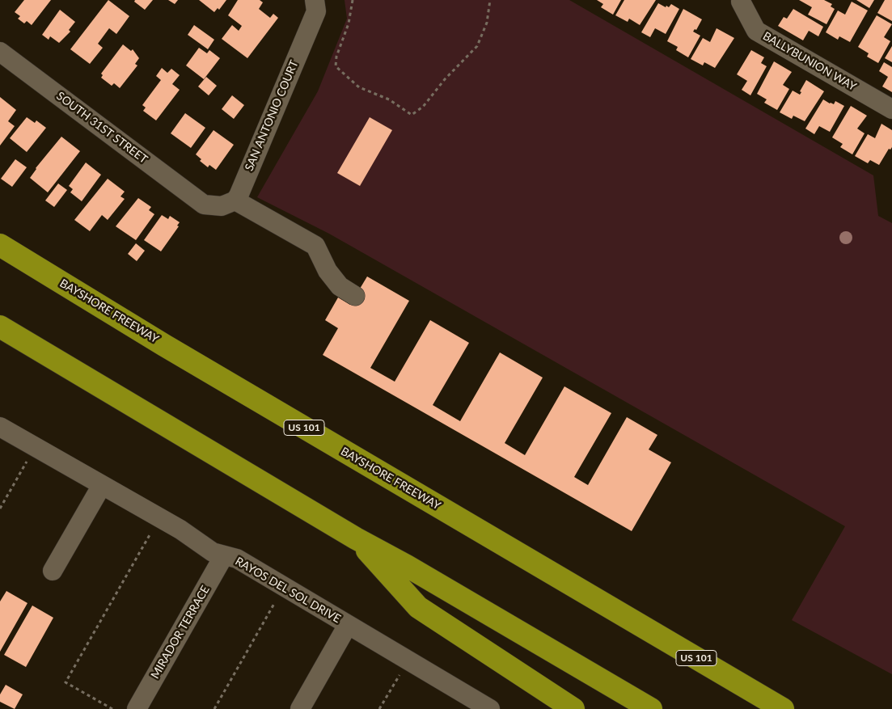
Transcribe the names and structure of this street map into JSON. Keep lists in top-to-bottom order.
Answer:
{
  "streets": {
    "highway": ["BAYSHORE FREEWAY", "US 101"],
    "street": [
      "BALLYBUNION WAY",
      "SAN ANTONIO COURT",
      "SOUTH 31ST STREET",
      "RAYOS DEL SOL DRIVE",
      "MIRADOR TERRACE"
    ]
  },
  "crossings": [
    ["SAN ANTONIO COURT", "SOUTH 31ST STREET"],
    ["RAYOS DEL SOL DRIVE", "MIRADOR TERRACE"]
  ]
}
